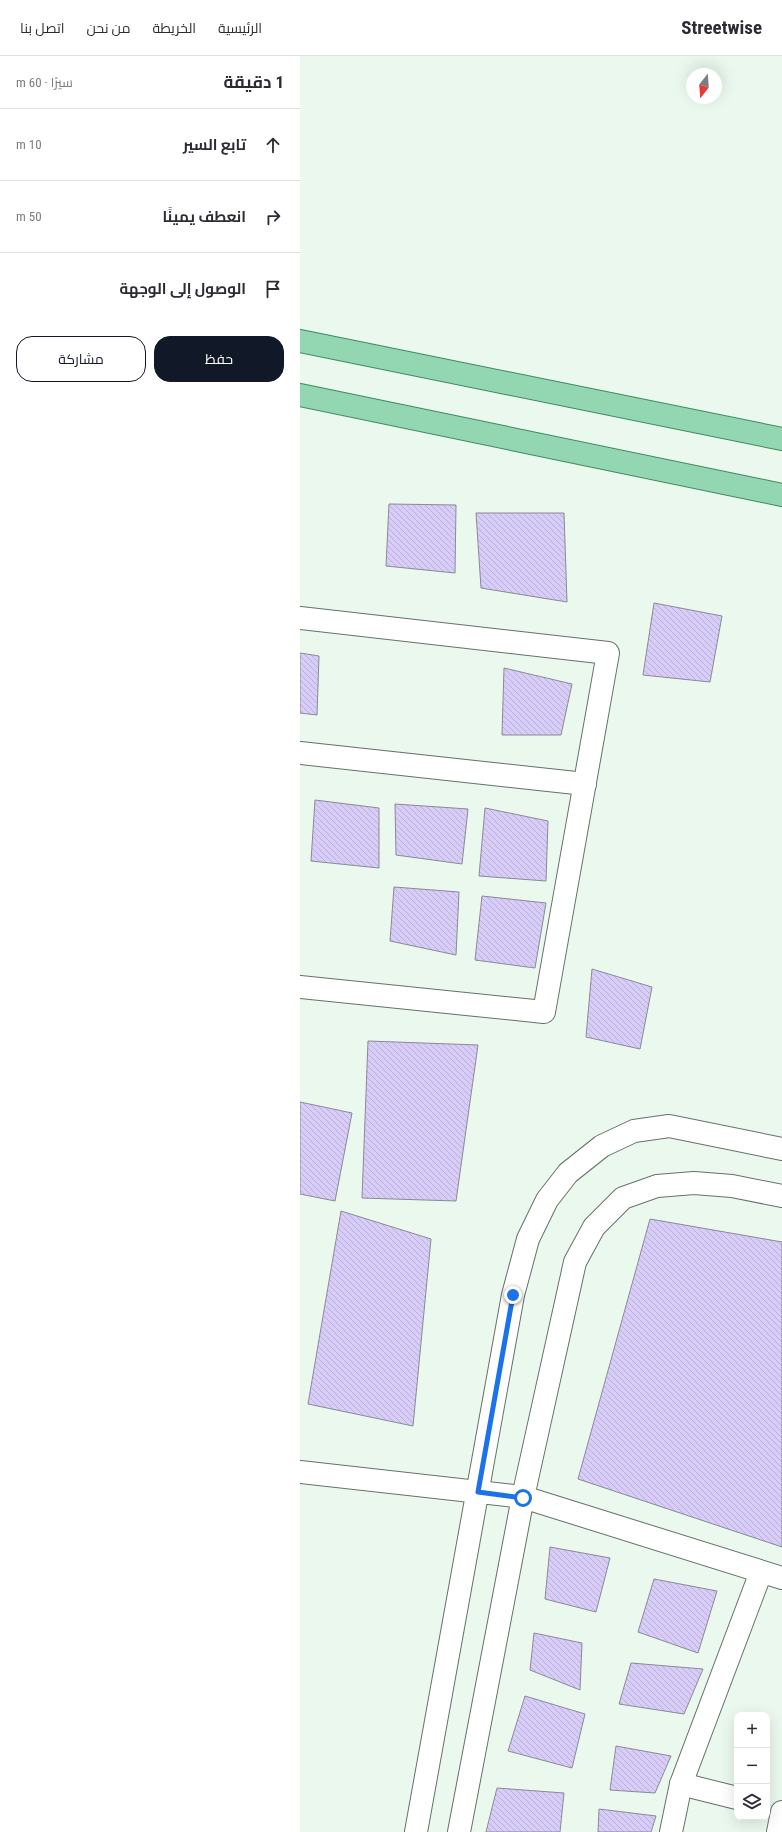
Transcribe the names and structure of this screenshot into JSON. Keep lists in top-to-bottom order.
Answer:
{
  "north": "bottom",
  "page": {
    "header": "Streetwise",
    "nav": [
      "الرئيسية",
      "الخريطة",
      "من نحن",
      "اتصل بنا"
    ],
    "heading": ["1 دقيقة", "سيرًا · 60 m"],
    "list": [
      ["تابع السير", "10 m"],
      ["انعطف يمينًا", "50 m"],
      "الوصول إلى الوجهة"
    ],
    "buttons": ["حفظ", "مشاركة"],
    "map_buttons": ["+", "−"]
  }
}
